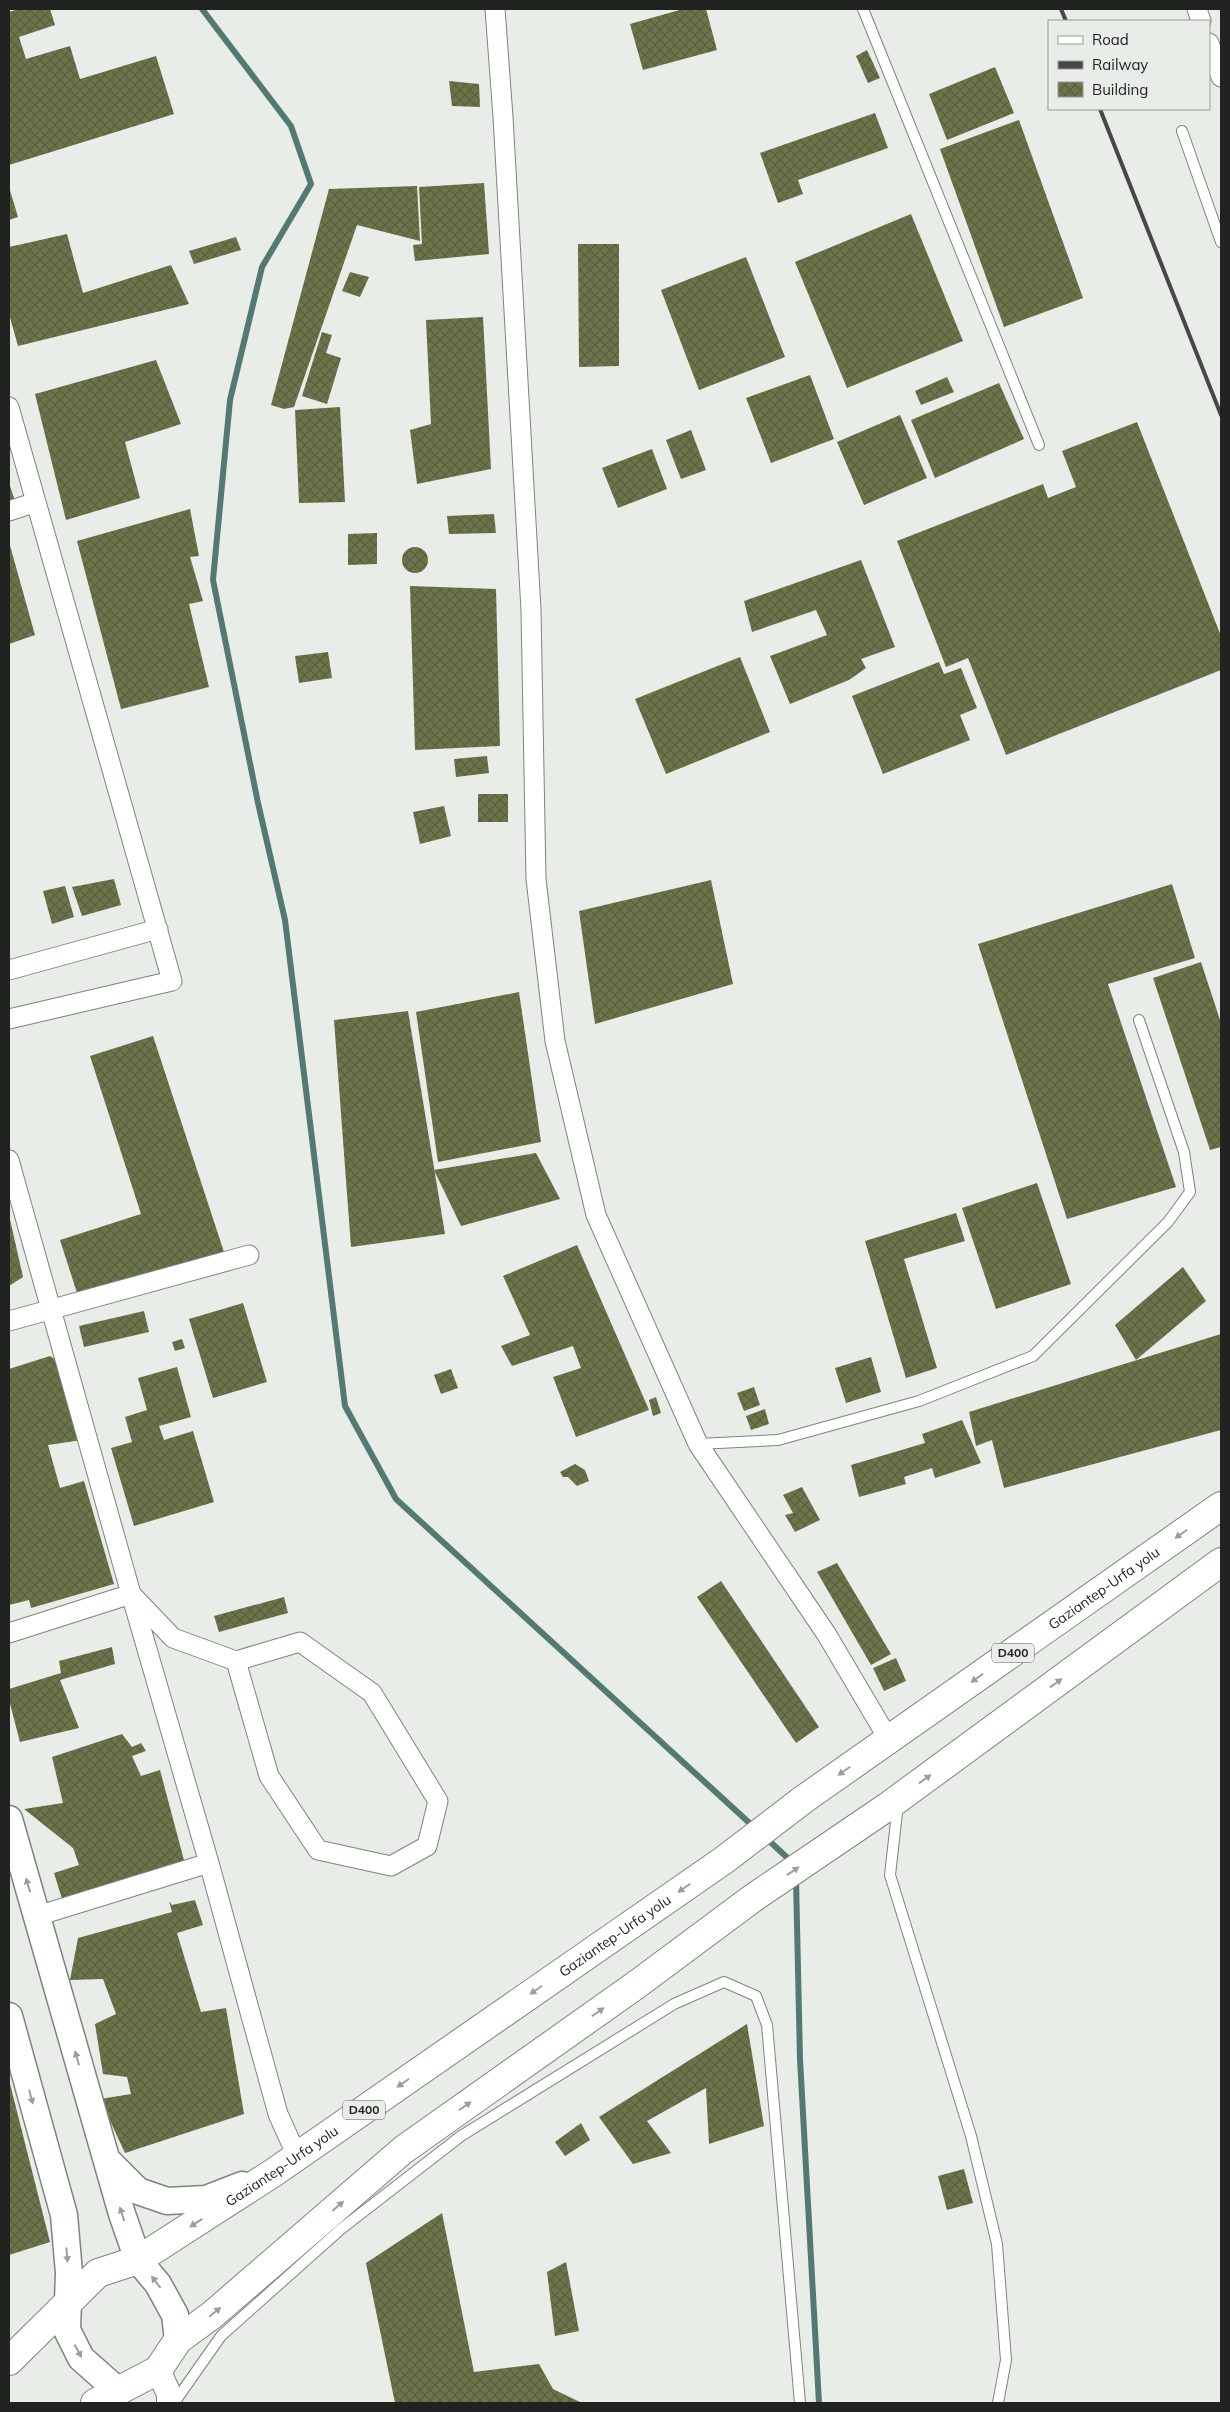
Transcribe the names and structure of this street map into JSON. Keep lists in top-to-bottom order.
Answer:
{
  "streets": {
    "highway": ["Gaziantep-Urfa yolu", "D400"]
  },
  "legend": ["Road", "Railway", "Building"]
}
